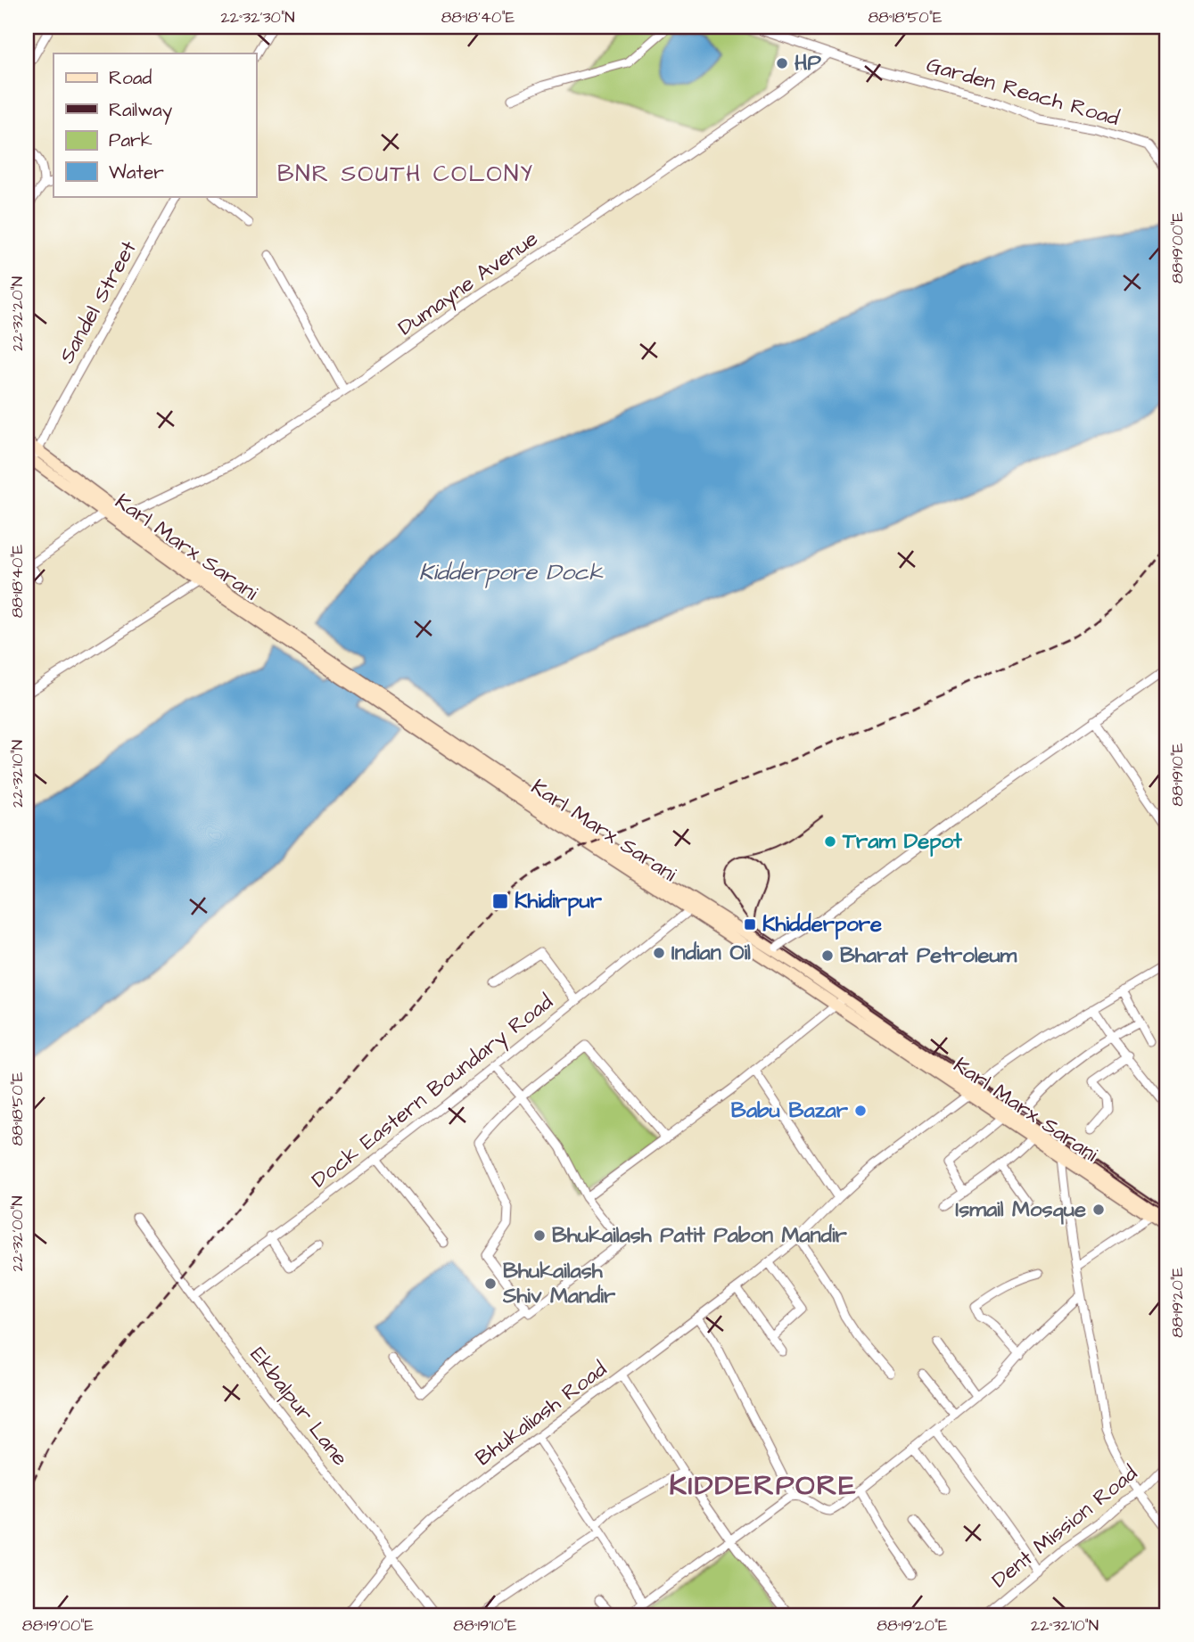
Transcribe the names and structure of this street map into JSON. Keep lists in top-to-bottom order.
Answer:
{
  "streets": {
    "main road": ["Karl Marx Sarani"],
    "street": [
      "Garden Reach Road",
      "Dumayne Avenue",
      "Sandel Street",
      "Dock Eastern Boundary Road",
      "Ekbalpur Lane",
      "Bhukaliash Road",
      "Dent Mission Road"
    ]
  },
  "crossings": [
    ["Garden Reach Road", "Dumayne Avenue"],
    ["Dumayne Avenue", "Karl Marx Sarani"],
    ["Sandel Street", "Karl Marx Sarani"],
    ["Karl Marx Sarani", "Dock Eastern Boundary Road"],
    ["Karl Marx Sarani", "Bhukaliash Road"],
    ["Dock Eastern Boundary Road", "Ekbalpur Lane"],
    ["Ekbalpur Lane", "Bhukaliash Road"]
  ],
  "districts": ["BNR SOUTH COLONY", "KIDDERPORE"],
  "water": ["Kidderpore Dock"],
  "places": {
    "other": [
      "HP",
      "Tram Depot",
      "Indian Oil",
      "Bharat Petroleum",
      "Babu Bazar",
      "Ismail Mosque",
      "Bhukailash Patit Pabon Mandir",
      "Bhukailash Shiv Mandir"
    ],
    "transit": ["Khidirpur", "Khidderpore"]
  },
  "legend": [
    "Road",
    "Railway",
    "Park",
    "Water"
  ],
  "coordinates": [
    "22°32'30\"N",
    "88°18'40\"E",
    "88°18'50\"E",
    "88°19'00\"E",
    "22°32'20\"N",
    "22°32'10\"N",
    "88°19'10\"E",
    "22°32'00\"N",
    "88°19'20\"E"
  ]
}
